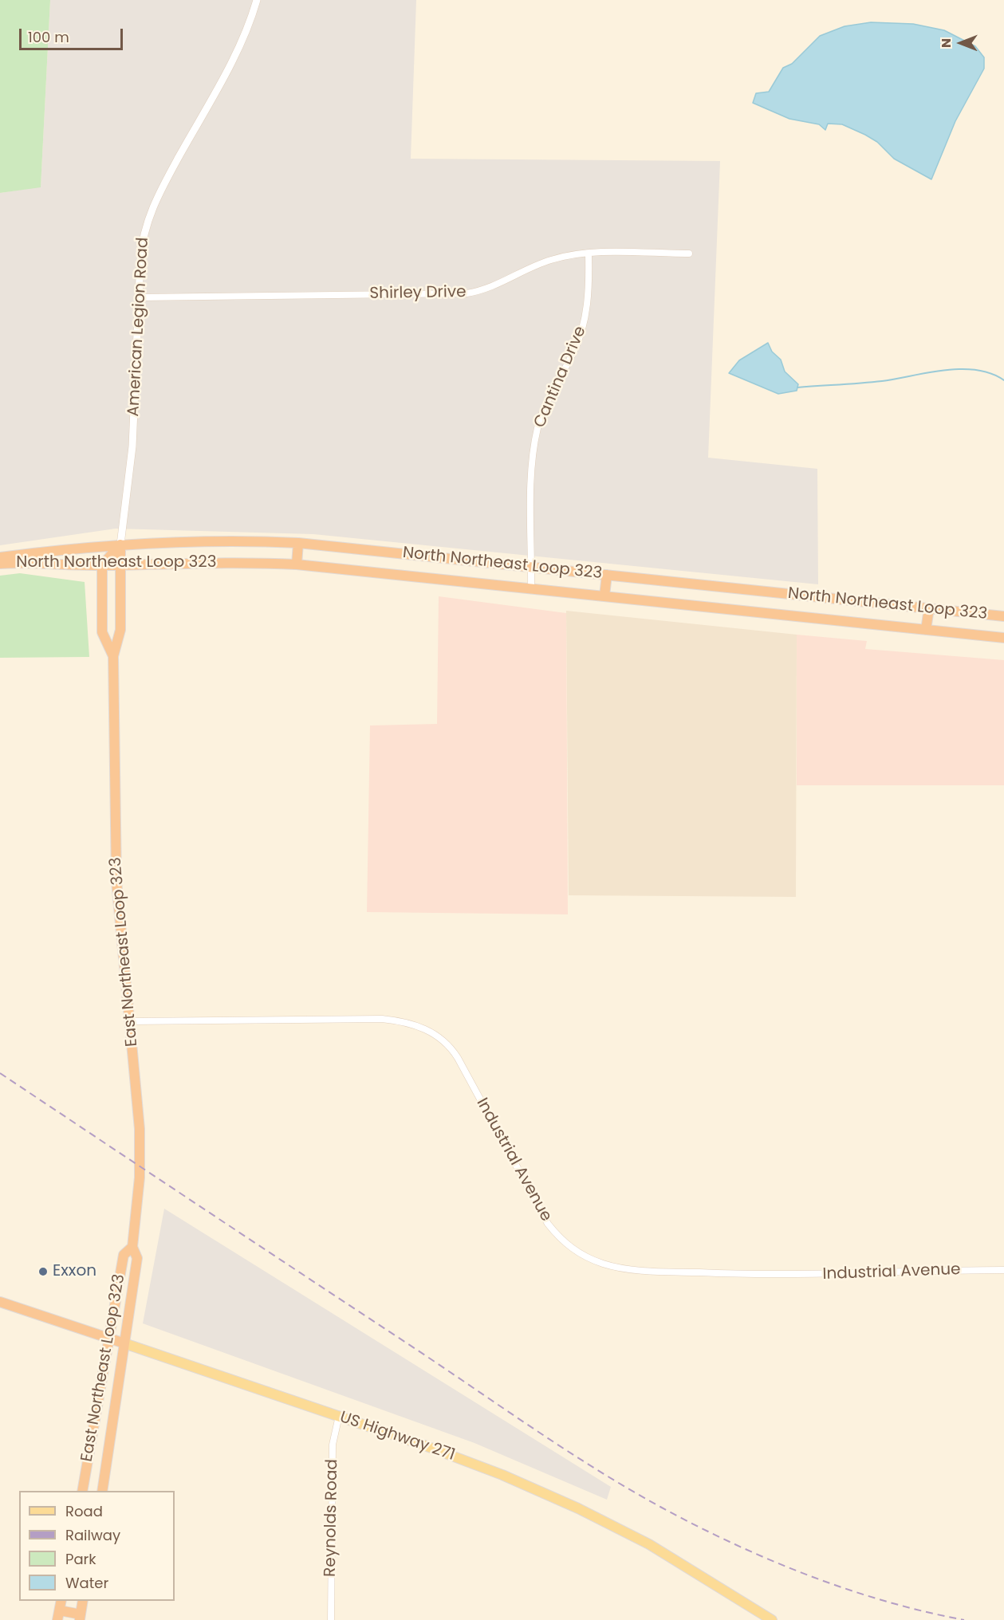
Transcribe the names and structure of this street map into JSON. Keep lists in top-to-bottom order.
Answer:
{
  "streets": {
    "highway": [
      "American Legion Road",
      "North Northeast Loop 323",
      "East Northeast Loop 323",
      "US Highway 271"
    ],
    "street": [
      "Shirley Drive",
      "Cantina Drive",
      "Industrial Avenue",
      "Reynolds Road"
    ]
  },
  "crossings": [
    ["Shirley Drive", "American Legion Road"],
    ["Shirley Drive", "Cantina Drive"],
    ["American Legion Road", "North Northeast Loop 323"],
    ["American Legion Road", "East Northeast Loop 323"],
    ["Cantina Drive", "North Northeast Loop 323"],
    ["North Northeast Loop 323", "East Northeast Loop 323"],
    ["East Northeast Loop 323", "Industrial Avenue"],
    ["East Northeast Loop 323", "US Highway 271"],
    ["US Highway 271", "Reynolds Road"]
  ],
  "places": ["Exxon"],
  "legend": [
    "Road",
    "Railway",
    "Park",
    "Water"
  ],
  "scale_bar": "100 m",
  "north": "left"
}
